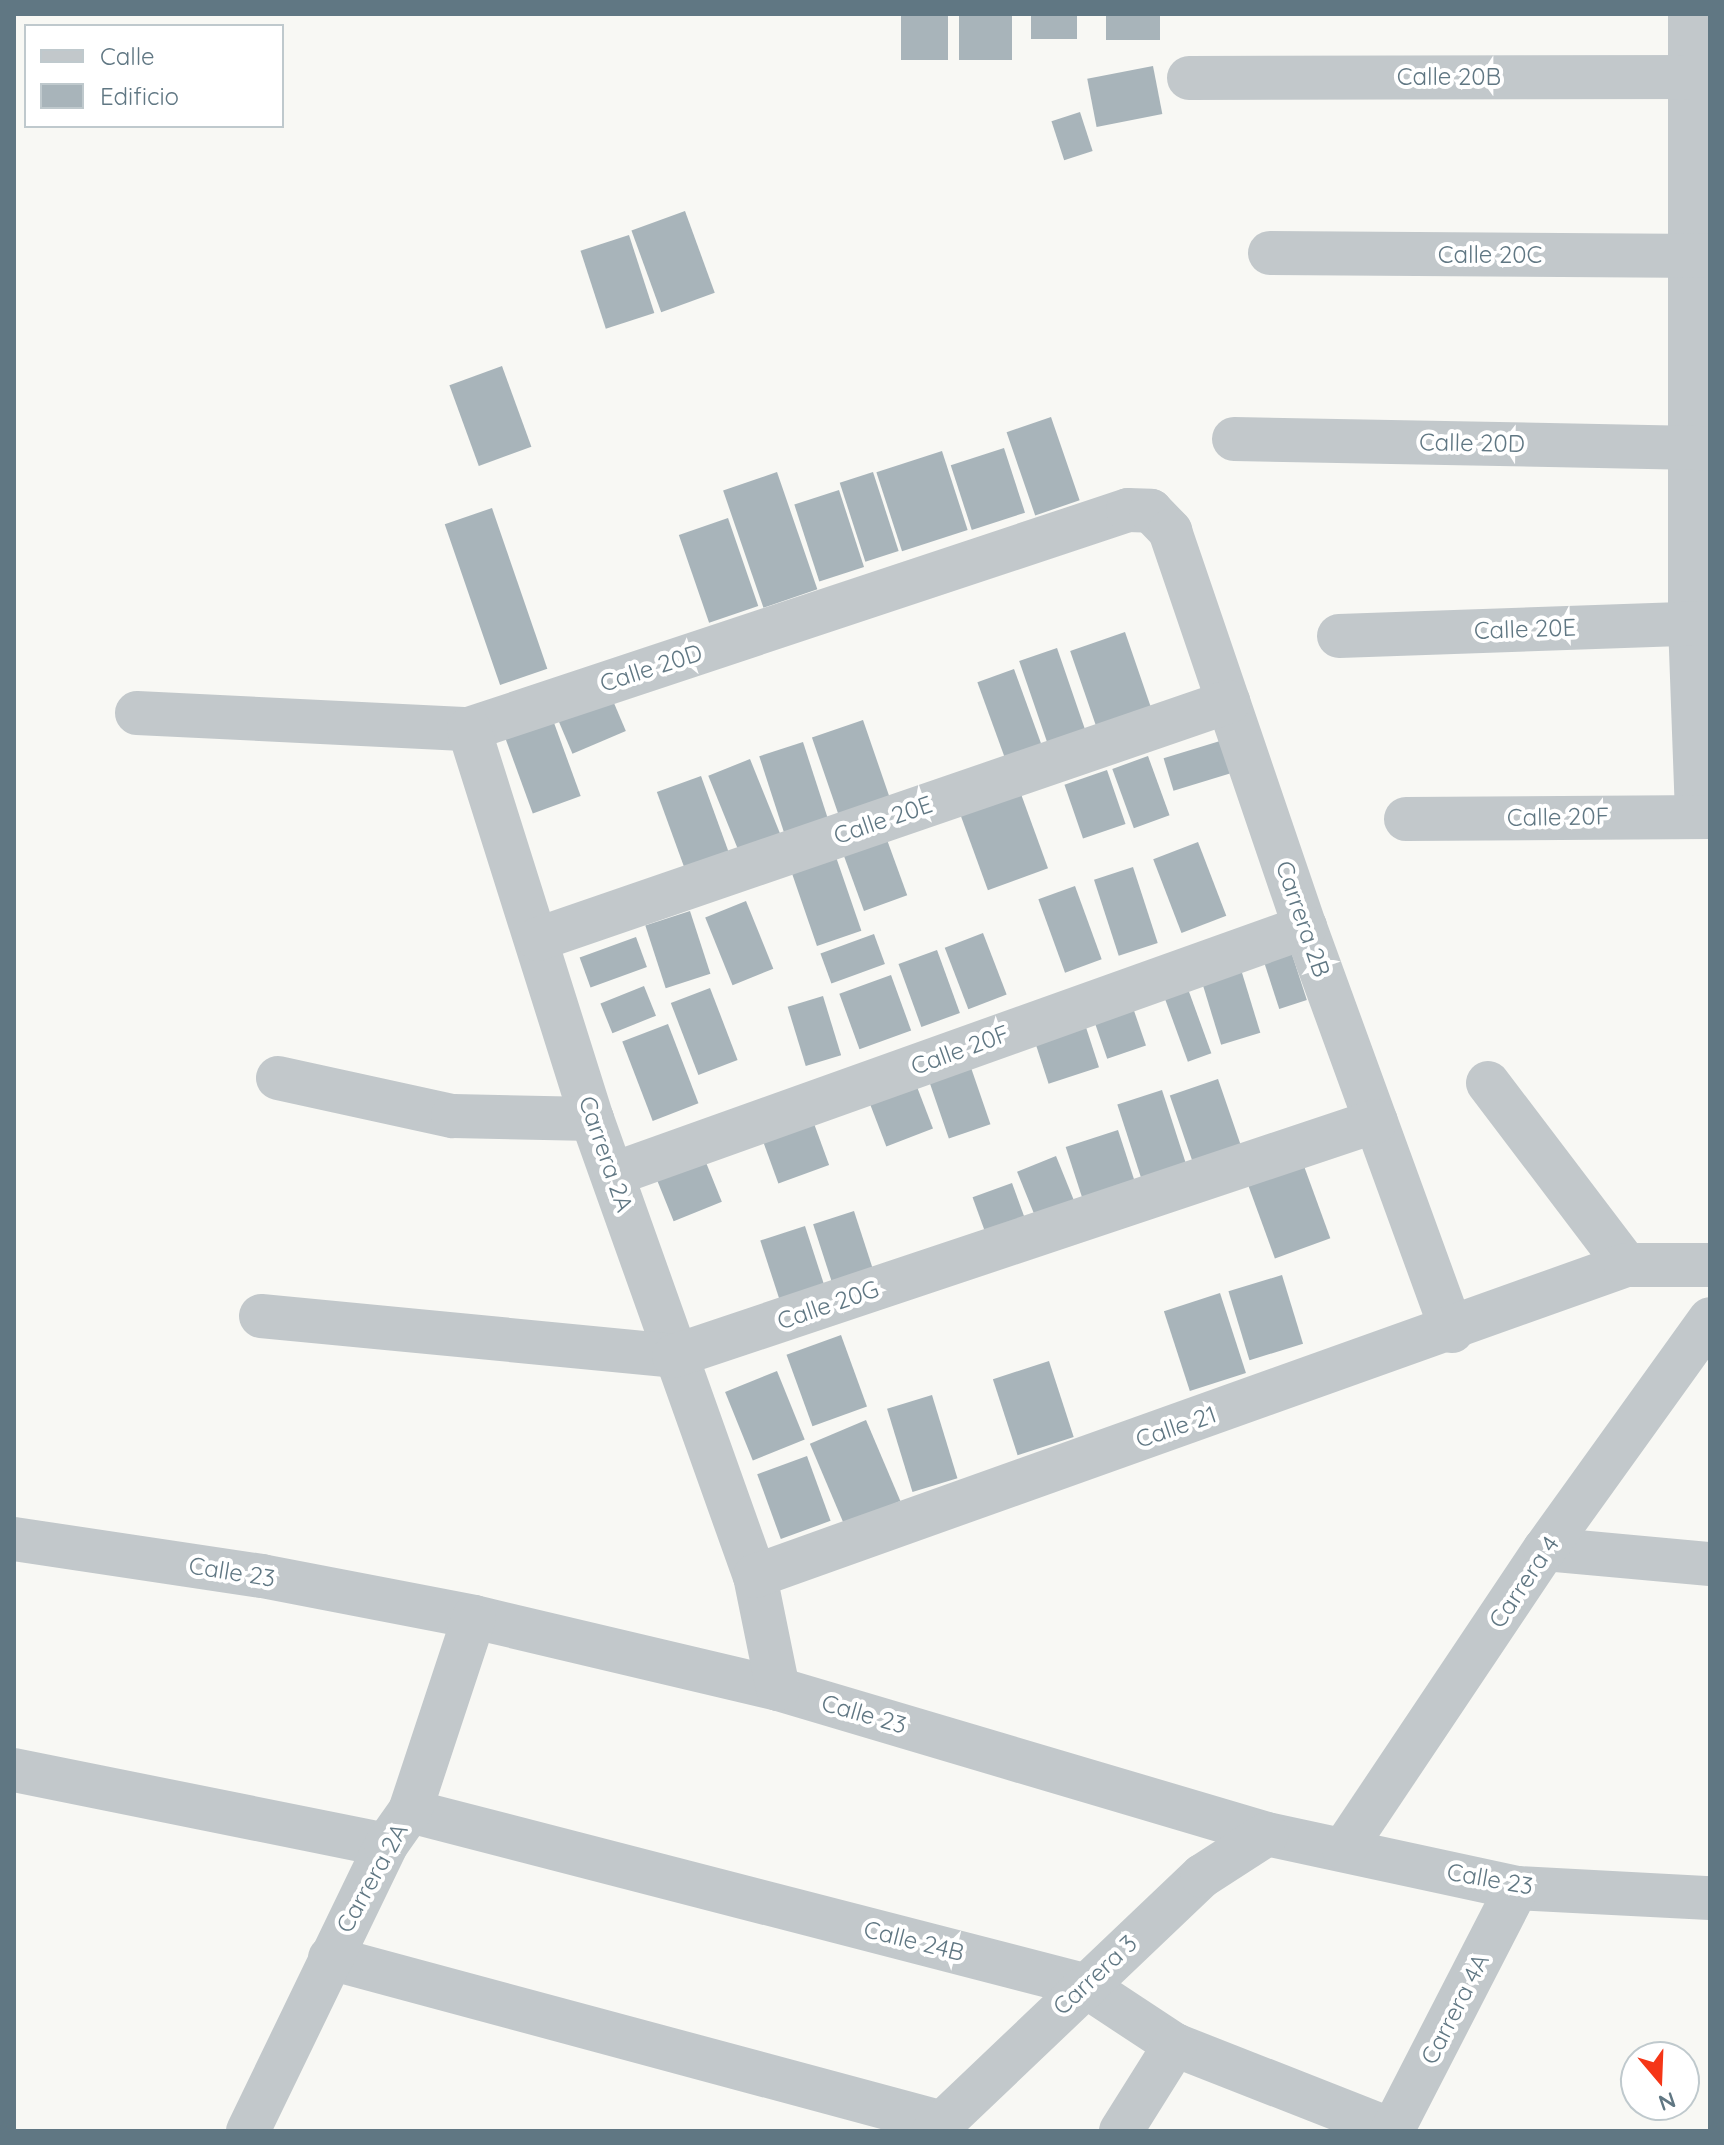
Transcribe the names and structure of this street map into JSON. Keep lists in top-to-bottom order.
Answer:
{
  "streets": {
    "street": [
      "Calle 20B",
      "Calle 20C",
      "Calle 20D",
      "Calle 20E",
      "Calle 20F",
      "Carrera 2B",
      "Carrera 2A",
      "Calle 20G",
      "Calle 21",
      "Calle 23",
      "Carrera 4",
      "Calle 24B",
      "Carrera 3",
      "Carrera 4A"
    ]
  },
  "crossings": [
    ["Calle 20D", "Carrera 2B"],
    ["Calle 20D", "Carrera 2A"],
    ["Calle 20E", "Carrera 2B"],
    ["Calle 20E", "Carrera 2A"],
    ["Calle 20F", "Carrera 2B"],
    ["Calle 20F", "Carrera 2A"],
    ["Carrera 2B", "Calle 20G"],
    ["Carrera 2B", "Calle 21"],
    ["Carrera 2A", "Calle 20G"],
    ["Carrera 2A", "Calle 21"],
    ["Carrera 2A", "Calle 23"],
    ["Carrera 2A", "Calle 24B"],
    ["Calle 23", "Carrera 4"],
    ["Calle 23", "Carrera 3"],
    ["Calle 23", "Carrera 4A"],
    ["Calle 24B", "Carrera 3"],
    ["Calle 24B", "Carrera 4A"]
  ],
  "legend": ["Calle", "Edificio"],
  "north": "bottom"
}
